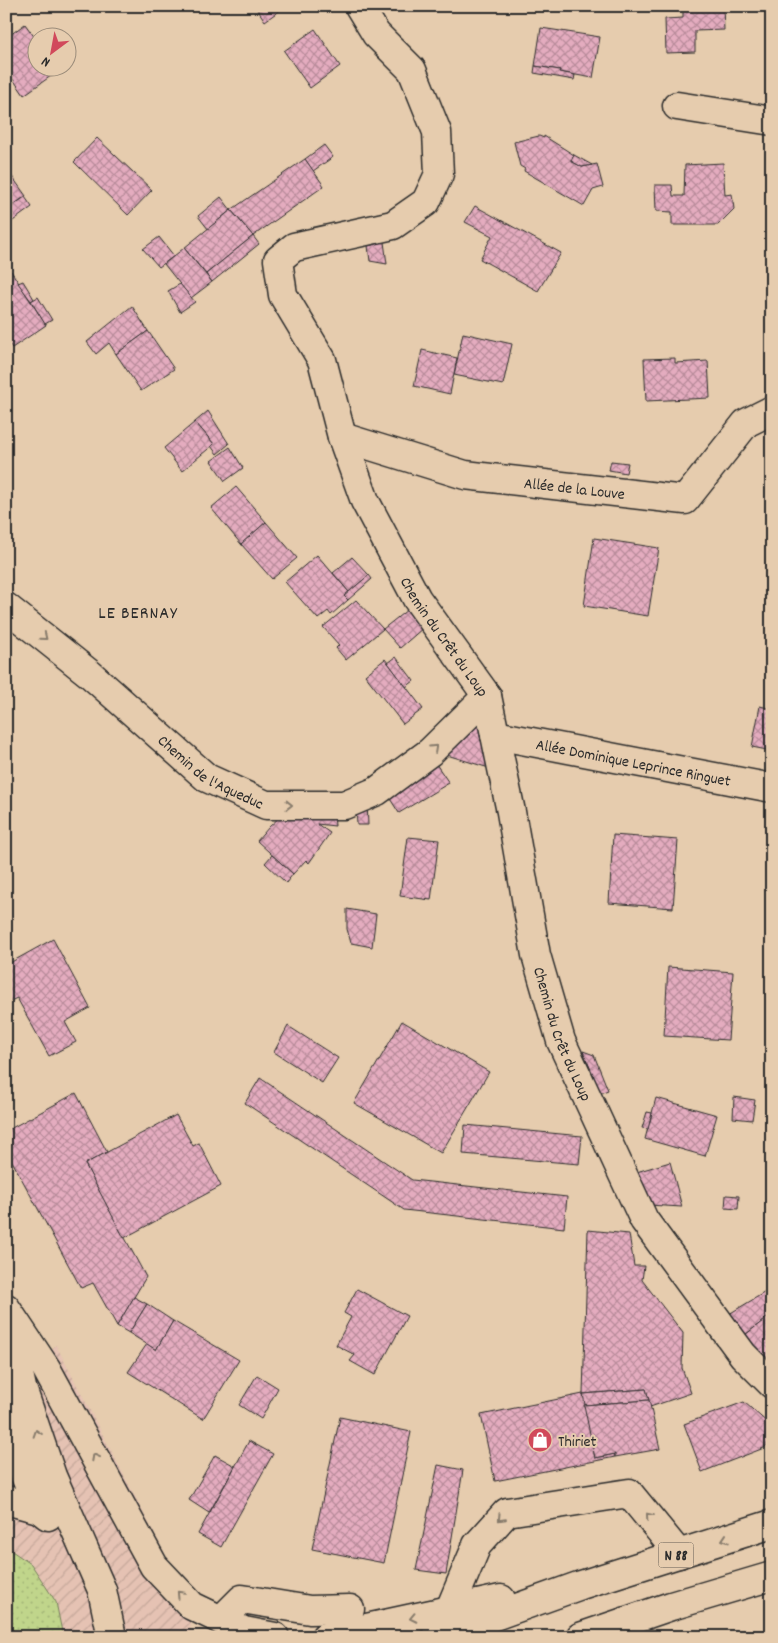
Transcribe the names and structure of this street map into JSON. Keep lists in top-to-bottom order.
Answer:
{
  "streets": {
    "main road": [
      "Allée de la Louve",
      "Chemin du Crêt du Loup",
      "Allée Dominique Leprince Ringuet",
      "Chemin de l'Aqueduc",
      "N 88"
    ]
  },
  "crossings": [
    ["Allée de la Louve", "Chemin du Crêt du Loup"],
    ["Chemin du Crêt du Loup", "Allée Dominique Leprince Ringuet"],
    ["Chemin du Crêt du Loup", "Chemin de l'Aqueduc"]
  ],
  "one_way": ["Chemin de l'Aqueduc"],
  "districts": ["LE BERNAY"],
  "places": {
    "shop": ["Thiriet"]
  },
  "north": "bottom left"
}
